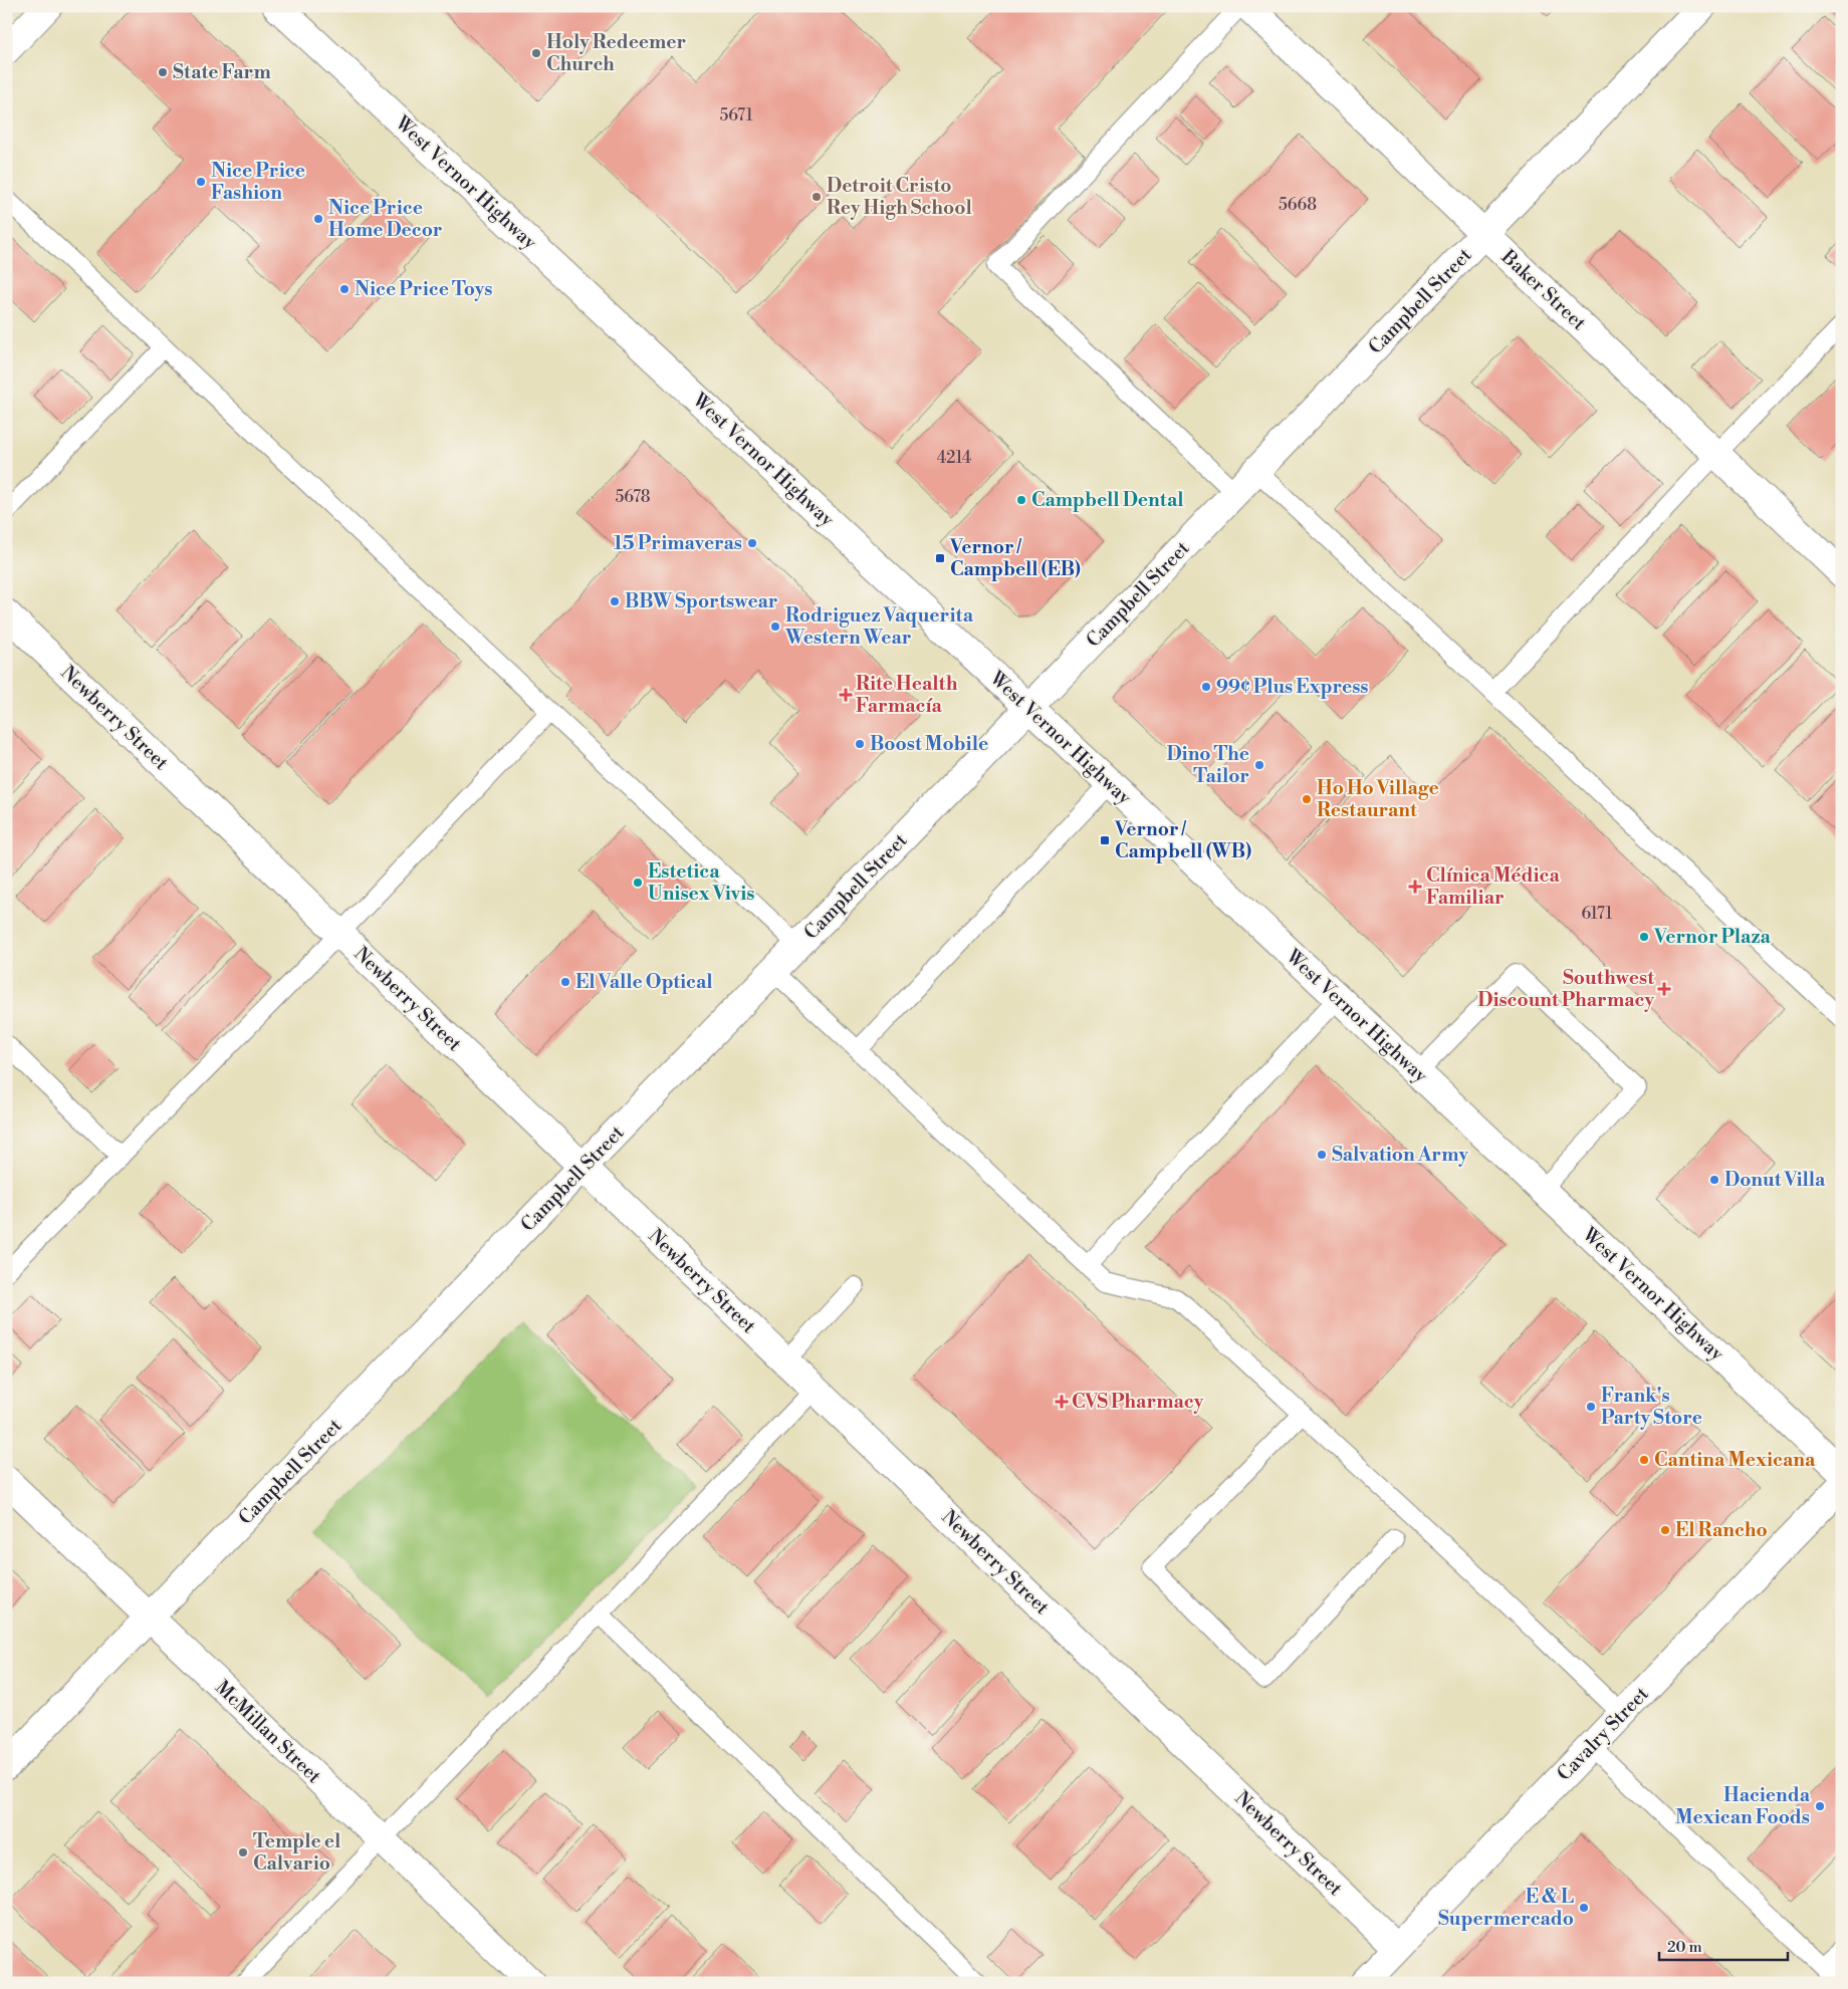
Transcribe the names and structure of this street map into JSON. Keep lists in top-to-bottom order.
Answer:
{
  "streets": {
    "street": [
      "West Vernor Highway",
      "Baker Street",
      "Campbell Street",
      "Newberry Street",
      "McMillan Street",
      "Cavalry Street"
    ]
  },
  "crossings": [
    ["West Vernor Highway", "Campbell Street"],
    ["Baker Street", "Campbell Street"],
    ["Campbell Street", "Newberry Street"],
    ["Campbell Street", "McMillan Street"],
    ["Newberry Street", "Cavalry Street"]
  ],
  "places": {
    "other": [
      "Holy Redeemer Church",
      "State Farm",
      "Nice Price Fashion",
      "Detroit Cristo Rey High School",
      "Nice Price Home Decor",
      "Nice Price Toys",
      "Campbell Dental",
      "15 Primaveras",
      "BBW Sportswear",
      "Rodriguez Vaquerita Western Wear",
      "99¢ Plus Express",
      "Boost Mobile",
      "Dino The Tailor",
      "Ho Ho Village Restaurant",
      "Estetica Unisex Vivis",
      "Vernor Plaza",
      "El Valle Optical",
      "Salvation Army",
      "Donut Villa",
      "Frank's Party Store",
      "Cantina Mexicana",
      "El Rancho",
      "Hacienda Mexican Foods",
      "Temple el Calvario",
      "E & L Supermercado"
    ],
    "transit": ["Vernor / Campbell (EB)", "Vernor / Campbell (WB)"],
    "health": [
      "Rite Health Farmacía",
      "Clínica Médica Familiar",
      "Southwest Discount Pharmacy",
      "CVS Pharmacy"
    ]
  },
  "house_numbers": [
    "5671",
    "5668",
    "4214",
    "5678",
    "6171"
  ],
  "scale_bar": "20 m"
}
